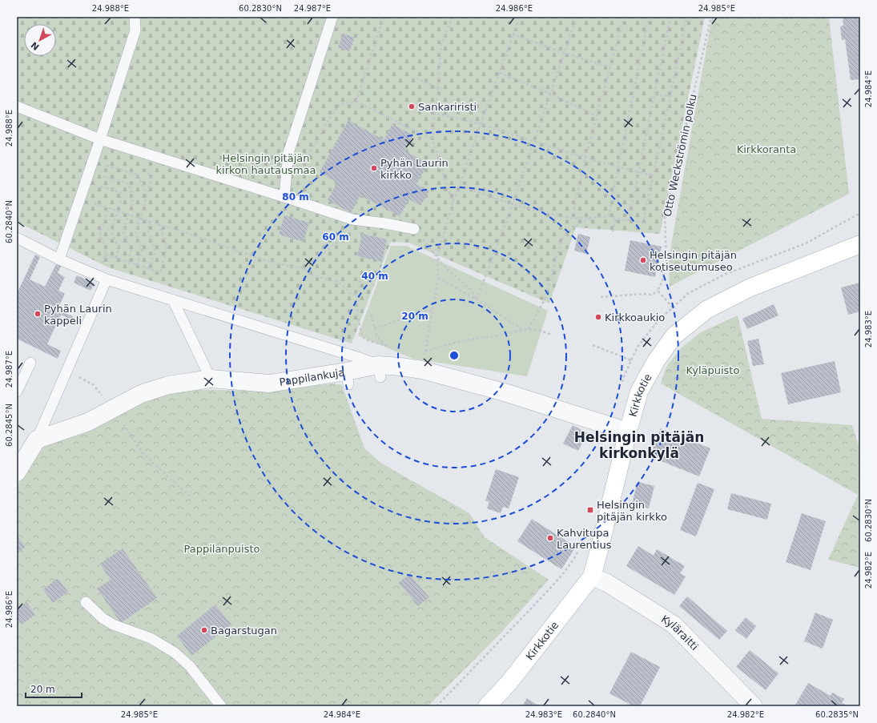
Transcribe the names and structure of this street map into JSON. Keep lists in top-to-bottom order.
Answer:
{
  "streets": {
    "street": ["Pappilankuja", "Kirkkotie", "Kyläraitti"],
    "path": ["Otto Weckströmin polku"]
  },
  "crossings": [
    ["Pappilankuja", "Kirkkotie"],
    ["Kirkkotie", "Kyläraitti"]
  ],
  "districts": ["Helsingin pitäjän kirkonkylä"],
  "parks": [
    "Kirkkoranta",
    "Helsingin pitäjän kirkon hautausmaa",
    "Kyläpuisto",
    "Pappilanpuisto"
  ],
  "places": {
    "other": [
      "Sankariristi",
      "Pyhän Laurin kirkko",
      "Helsingin pitäjän kotiseutumuseo",
      "Pyhän Laurin kappeli",
      "Kirkkoaukio",
      "Kahvitupa Laurentius",
      "Bagarstugan"
    ],
    "transit": ["Helsingin pitäjän kirkko"]
  },
  "scale_bar": "20 m",
  "north": "bottom left",
  "coordinates": [
    "24.988°E",
    "60.2830°N",
    "24.987°E",
    "24.986°E",
    "24.985°E",
    "24.984°E",
    "60.2840°N",
    "24.983°E",
    "60.2845°N",
    "24.982°E",
    "60.2835°N"
  ],
  "rings": [
    "80 m",
    "60 m",
    "40 m",
    "20 m"
  ]
}
